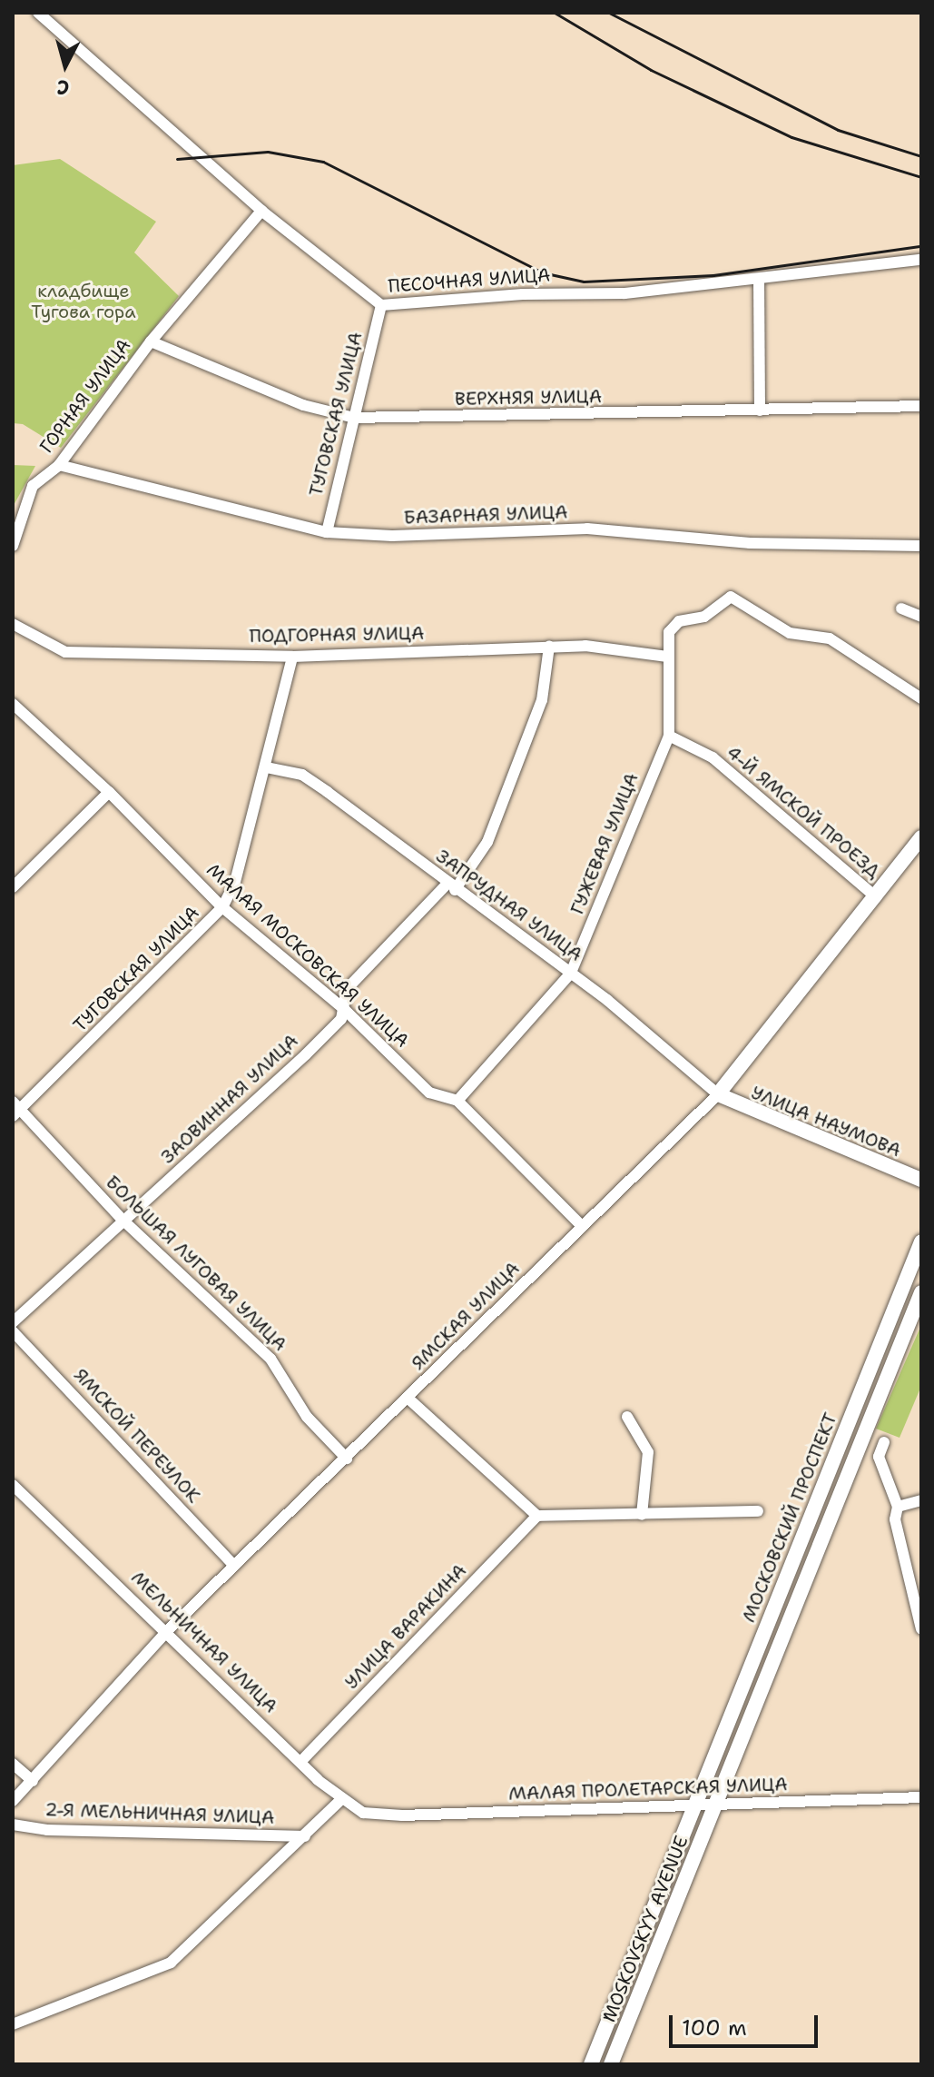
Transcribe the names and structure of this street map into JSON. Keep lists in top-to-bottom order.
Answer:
{
  "streets": {
    "main road": [
      "УЛИЦА НАУМОВА",
      "ЯМСКАЯ УЛИЦА",
      "МОСКОВСКИЙ ПРОСПЕКТ",
      "MOSKOVSKYY AVENUE"
    ],
    "street": [
      "ПЕСОЧНАЯ УЛИЦА",
      "ГОРНАЯ УЛИЦА",
      "ВЕРХНЯЯ УЛИЦА",
      "ТУГОВСКАЯ УЛИЦА",
      "БАЗАРНАЯ УЛИЦА",
      "ПОДГОРНАЯ УЛИЦА",
      "4-Й ЯМСКОЙ ПРОЕЗД",
      "ГУЖЕВАЯ УЛИЦА",
      "ЗАПРУДНАЯ УЛИЦА",
      "МАЛАЯ МОСКОВСКАЯ УЛИЦА",
      "ЗАОВИННАЯ УЛИЦА",
      "БОЛЬШАЯ ЛУГОВАЯ УЛИЦА",
      "ЯМСКОЙ ПЕРЕУЛОК",
      "УЛИЦА ВАРАКИНА",
      "МЕЛЬНИЧНАЯ УЛИЦА",
      "МАЛАЯ ПРОЛЕТАРСКАЯ УЛИЦА",
      "2-Я МЕЛЬНИЧНАЯ УЛИЦА"
    ]
  },
  "crossings": [
    ["ПЕСОЧНАЯ УЛИЦА", "ГОРНАЯ УЛИЦА"],
    ["ПЕСОЧНАЯ УЛИЦА", "ТУГОВСКАЯ УЛИЦА"],
    ["ГОРНАЯ УЛИЦА", "ВЕРХНЯЯ УЛИЦА"],
    ["ГОРНАЯ УЛИЦА", "БАЗАРНАЯ УЛИЦА"],
    ["ВЕРХНЯЯ УЛИЦА", "ТУГОВСКАЯ УЛИЦА"],
    ["ТУГОВСКАЯ УЛИЦА", "БАЗАРНАЯ УЛИЦА"],
    ["ТУГОВСКАЯ УЛИЦА", "ПОДГОРНАЯ УЛИЦА"],
    ["ТУГОВСКАЯ УЛИЦА", "ЗАПРУДНАЯ УЛИЦА"],
    ["ТУГОВСКАЯ УЛИЦА", "МАЛАЯ МОСКОВСКАЯ УЛИЦА"],
    ["ТУГОВСКАЯ УЛИЦА", "БОЛЬШАЯ ЛУГОВАЯ УЛИЦА"],
    ["ПОДГОРНАЯ УЛИЦА", "ГУЖЕВАЯ УЛИЦА"],
    ["ПОДГОРНАЯ УЛИЦА", "ЗАОВИННАЯ УЛИЦА"],
    ["4-Й ЯМСКОЙ ПРОЕЗД", "ГУЖЕВАЯ УЛИЦА"],
    ["4-Й ЯМСКОЙ ПРОЕЗД", "ЯМСКАЯ УЛИЦА"],
    ["ГУЖЕВАЯ УЛИЦА", "ЗАПРУДНАЯ УЛИЦА"],
    ["ГУЖЕВАЯ УЛИЦА", "МАЛАЯ МОСКОВСКАЯ УЛИЦА"],
    ["ЗАПРУДНАЯ УЛИЦА", "ЗАОВИННАЯ УЛИЦА"],
    ["ЗАПРУДНАЯ УЛИЦА", "УЛИЦА НАУМОВА"],
    ["ЗАПРУДНАЯ УЛИЦА", "ЯМСКАЯ УЛИЦА"],
    ["МАЛАЯ МОСКОВСКАЯ УЛИЦА", "ЗАОВИННАЯ УЛИЦА"],
    ["МАЛАЯ МОСКОВСКАЯ УЛИЦА", "ЯМСКАЯ УЛИЦА"],
    ["ЗАОВИННАЯ УЛИЦА", "БОЛЬШАЯ ЛУГОВАЯ УЛИЦА"],
    ["УЛИЦА НАУМОВА", "ЯМСКАЯ УЛИЦА"],
    ["БОЛЬШАЯ ЛУГОВАЯ УЛИЦА", "ЯМСКАЯ УЛИЦА"],
    ["ЯМСКАЯ УЛИЦА", "ЯМСКОЙ ПЕРЕУЛОК"],
    ["ЯМСКАЯ УЛИЦА", "МЕЛЬНИЧНАЯ УЛИЦА"],
    ["МОСКОВСКИЙ ПРОСПЕКТ", "МАЛАЯ ПРОЛЕТАРСКАЯ УЛИЦА"],
    ["МОСКОВСКИЙ ПРОСПЕКТ", "MOSKOVSKYY AVENUE"],
    ["УЛИЦА ВАРАКИНА", "МЕЛЬНИЧНАЯ УЛИЦА"],
    ["МЕЛЬНИЧНАЯ УЛИЦА", "МАЛАЯ ПРОЛЕТАРСКАЯ УЛИЦА"],
    ["МАЛАЯ ПРОЛЕТАРСКАЯ УЛИЦА", "MOSKOVSKYY AVENUE"]
  ],
  "parks": ["кладбище Тугова гора"],
  "scale_bar": "100 m",
  "north": "bottom"
}
